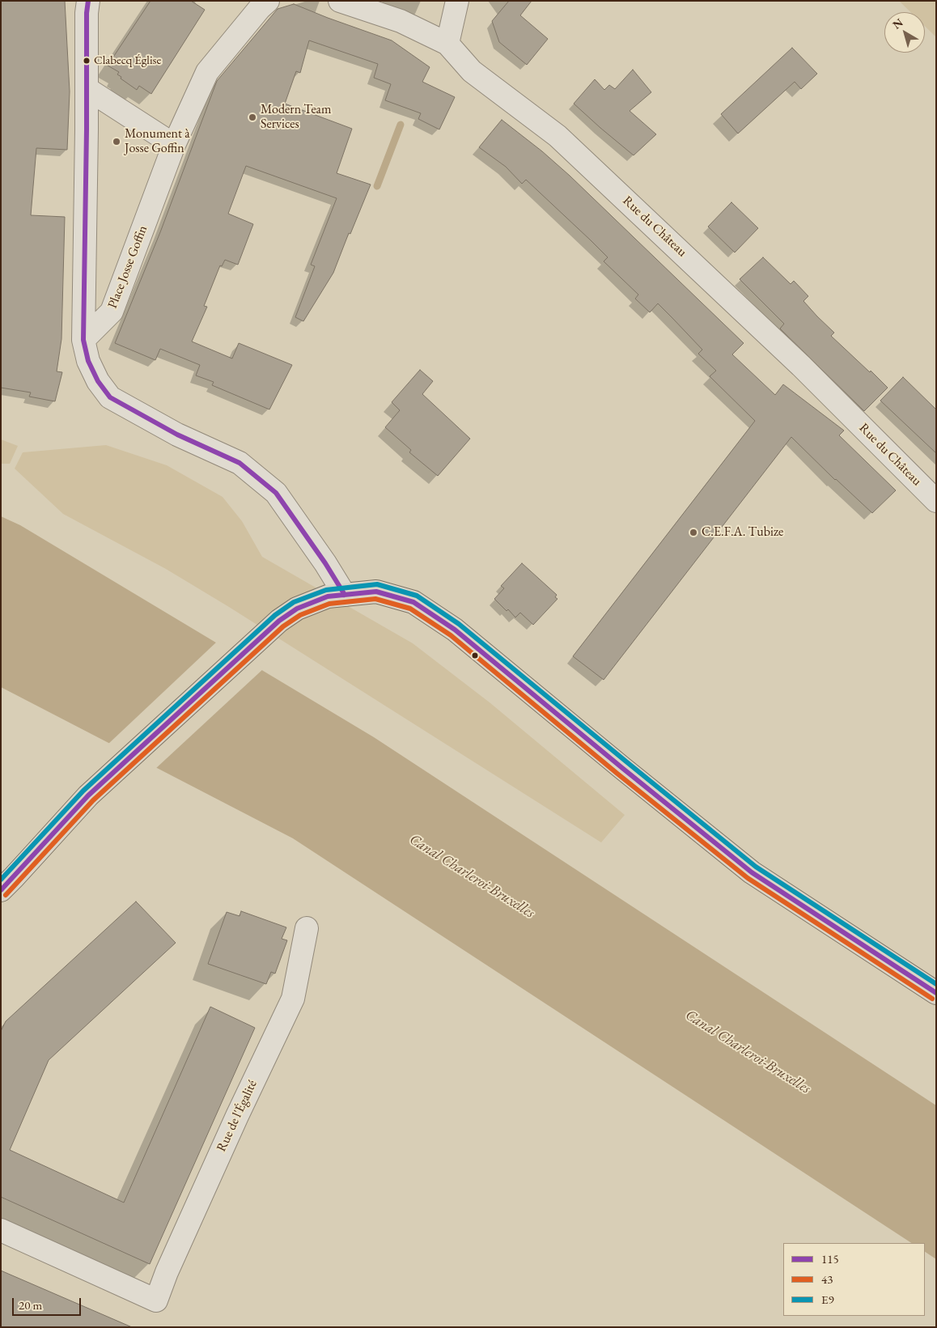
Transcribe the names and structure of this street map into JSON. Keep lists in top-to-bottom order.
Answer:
{
  "streets": {
    "street": ["Rue du Château", "Place Josse Goffin", "Rue de l'Égalité"]
  },
  "water": ["Canal Charleroi-Bruxelles"],
  "places": [
    "Clabecq Église",
    "Modern Team Services",
    "Monument à Josse Goffin",
    "C.E.F.A. Tubize"
  ],
  "lines": ["transit line 115", "transit line E9", "transit line 43"],
  "legend": ["115", "43", "E9"],
  "scale_bar": "20 m",
  "north": "top left"
}
